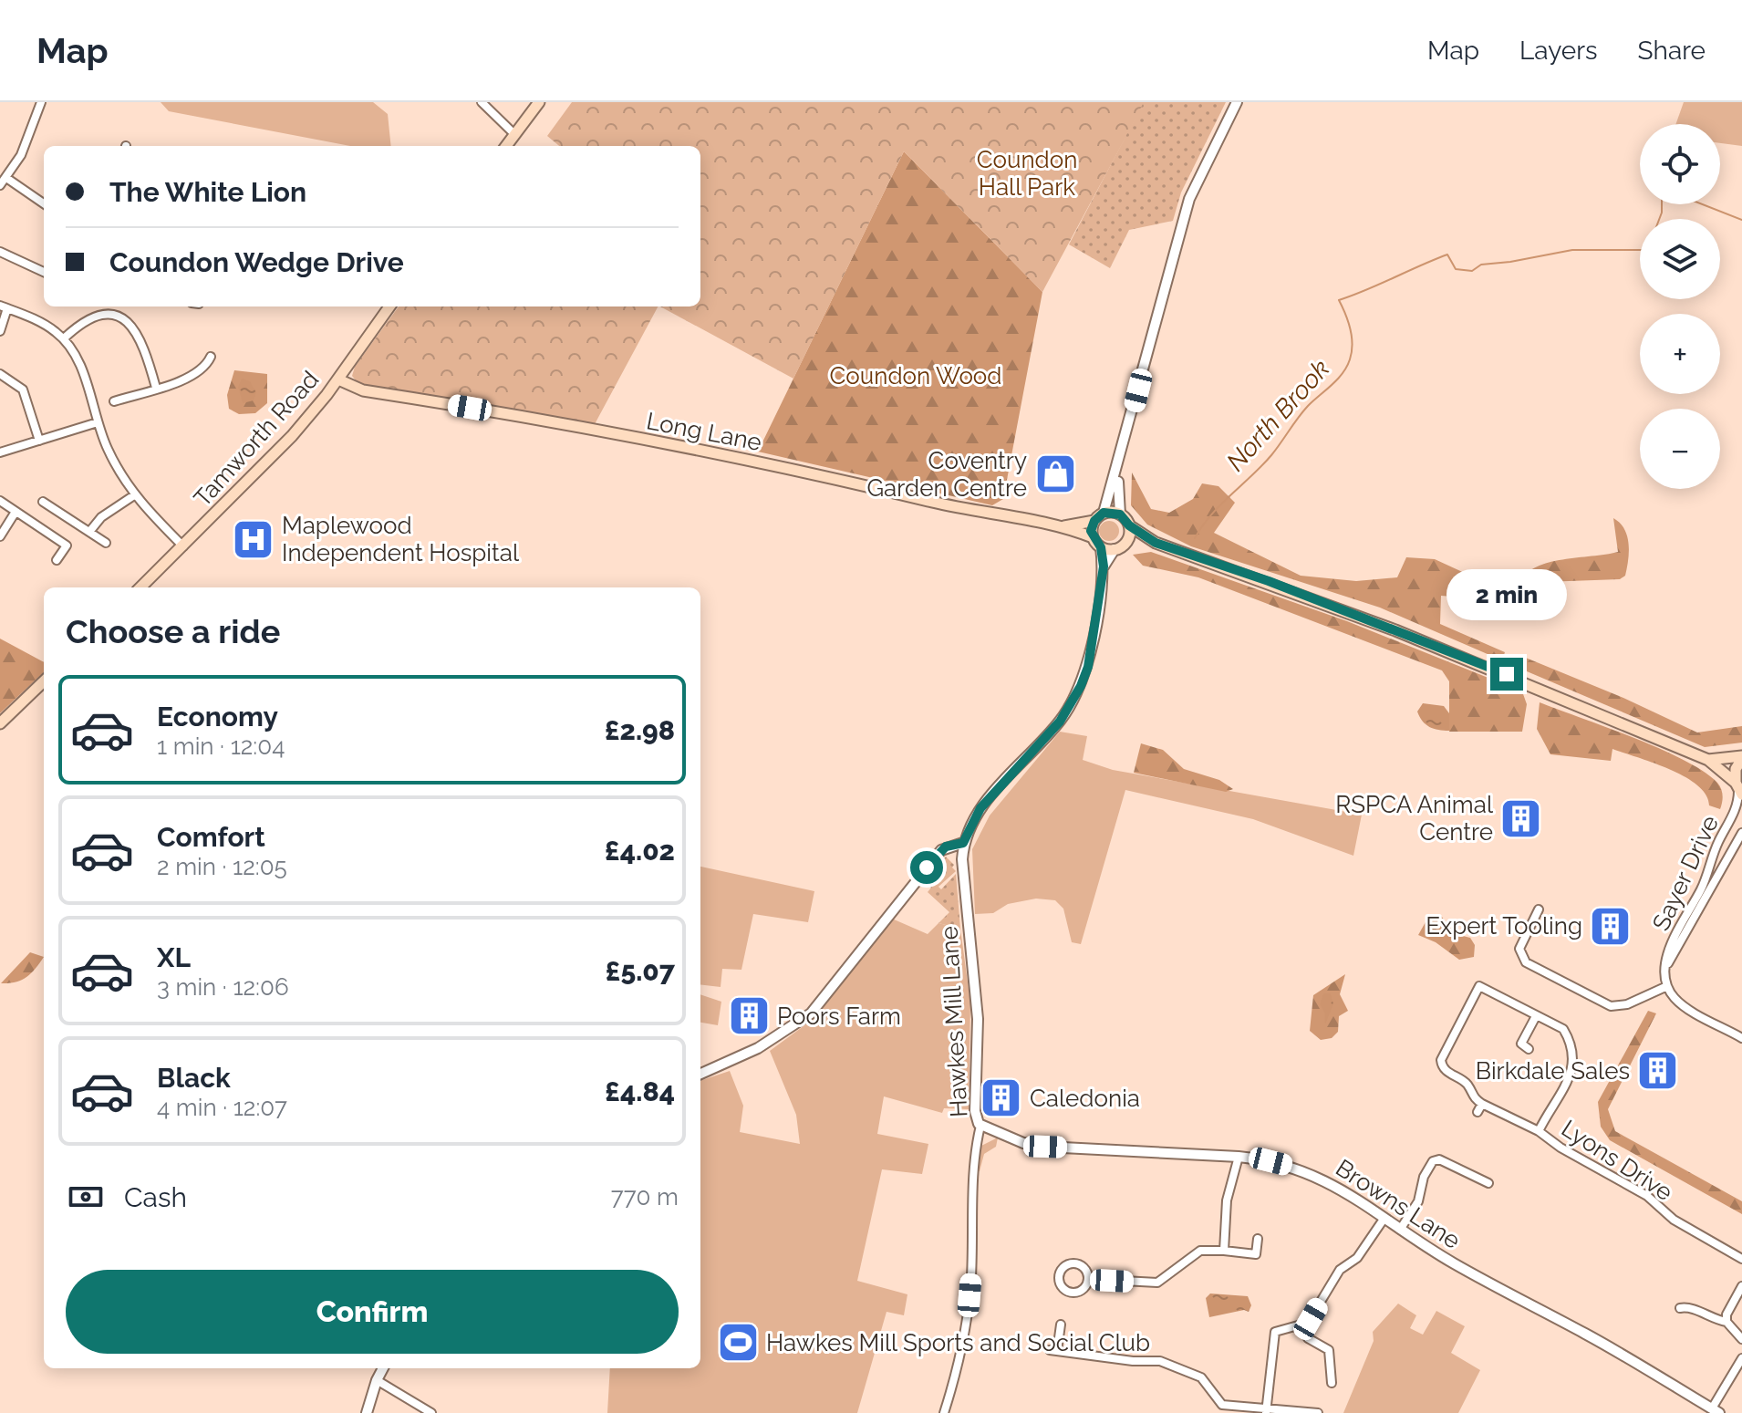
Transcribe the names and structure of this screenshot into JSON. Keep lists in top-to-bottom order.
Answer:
{
  "streets": {
    "main road": ["Long Lane", "Tamworth Road"],
    "street": [
      "Sayer Drive",
      "Hawkes Mill Lane",
      "Lyons Drive",
      "Browns Lane"
    ]
  },
  "crossings": [
    ["Long Lane", "Tamworth Road"],
    ["Hawkes Mill Lane", "Browns Lane"]
  ],
  "water": ["North Brook"],
  "parks": ["Coundon Hall Park", "Coundon Wood"],
  "places": {
    "shop": ["Coventry Garden Centre"],
    "hospital": ["Maplewood Independent Hospital"],
    "building": [
      "RSPCA Animal Centre",
      "Expert Tooling",
      "Poors Farm",
      "Birkdale Sales",
      "Caledonia"
    ],
    "sports": ["Hawkes Mill Sports and Social Club"]
  },
  "page": {
    "header": "Map",
    "nav": ["Map", "Layers", "Share"],
    "map_buttons": ["+", "−"],
    "banner": ["The White Lion", "Coundon Wedge Drive"],
    "bubble": "2 min",
    "heading": "Choose a ride",
    "list": [
      {
        "name": "Economy",
        "note": "1 min · 12:04",
        "value": "£2.98"
      },
      {
        "name": "Comfort",
        "note": "2 min · 12:05",
        "value": "£4.02"
      },
      {
        "name": "XL",
        "note": "3 min · 12:06",
        "value": "£5.07"
      },
      {
        "name": "Black",
        "note": "4 min · 12:07",
        "value": "£4.84"
      }
    ],
    "pay": ["Cash", "770 m"],
    "buttons": "Confirm"
  }
}
